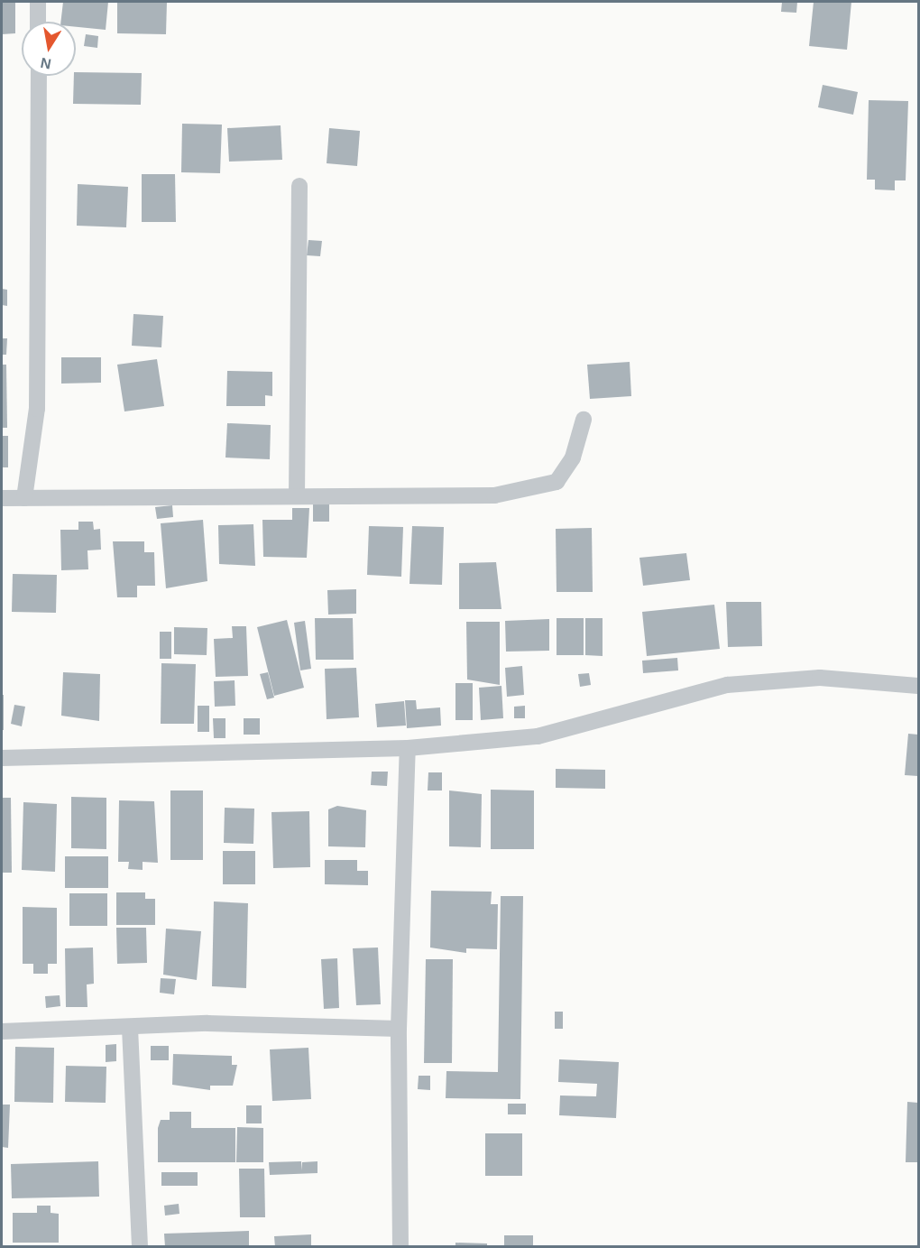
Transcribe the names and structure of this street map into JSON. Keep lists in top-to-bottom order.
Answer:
{
  "north": "bottom"
}
